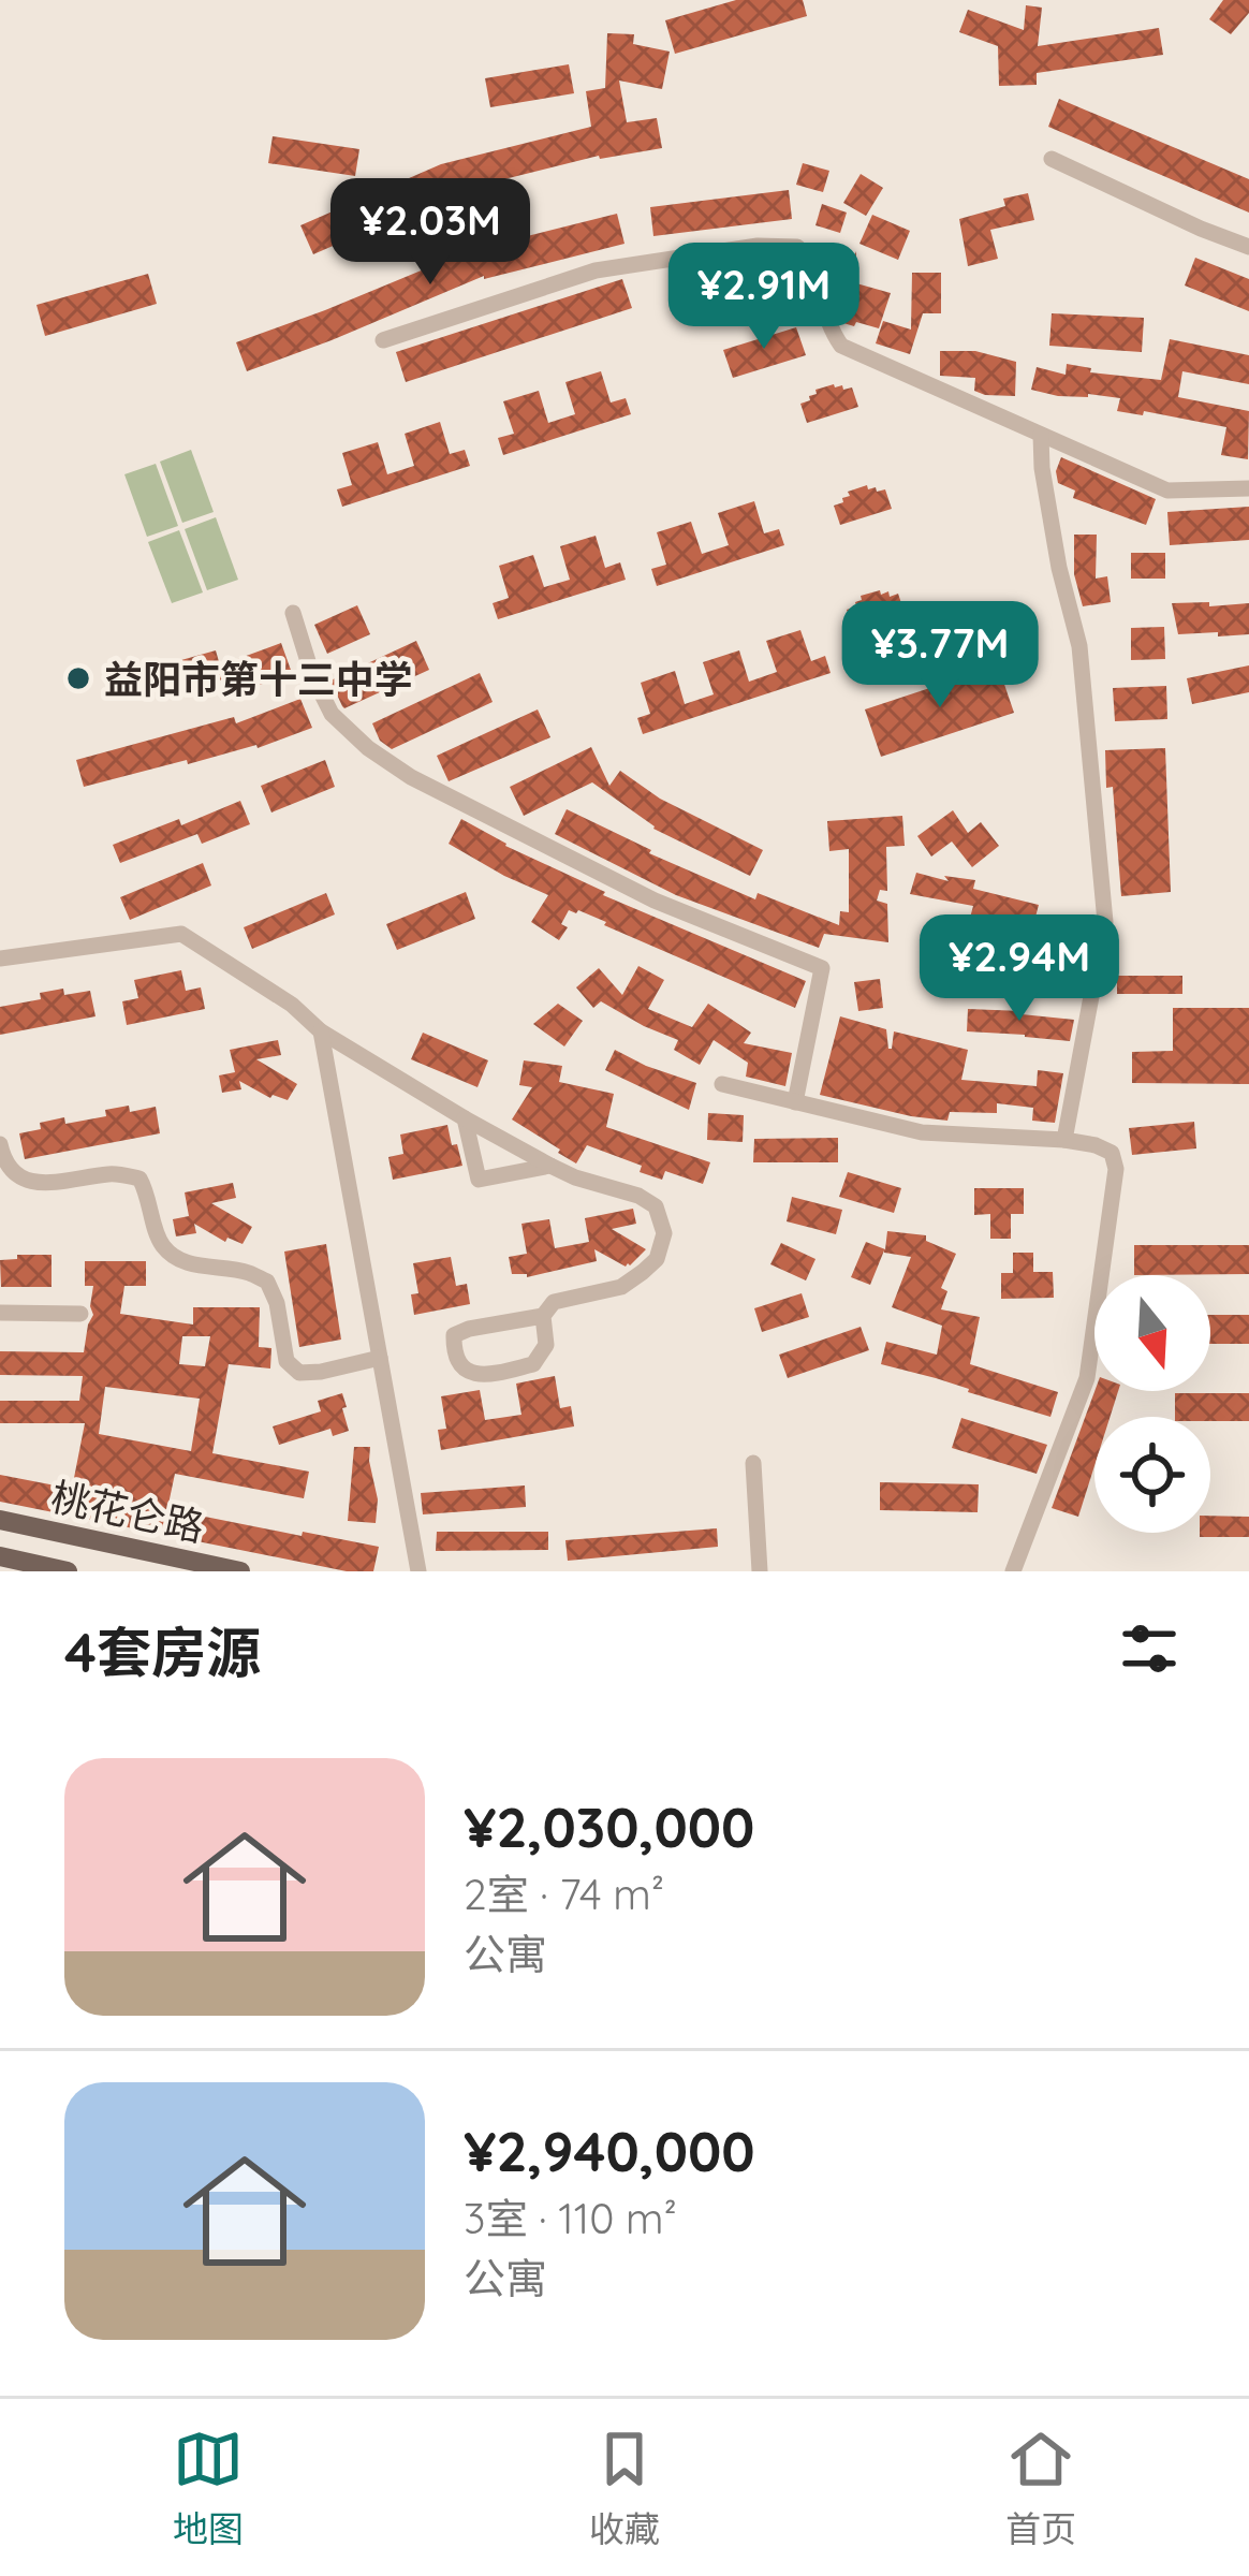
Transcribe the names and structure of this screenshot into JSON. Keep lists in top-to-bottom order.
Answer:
{
  "streets": {
    "main road": ["桃花仑路"]
  },
  "places": ["益阳市第十三中学"],
  "north": "bottom",
  "page": {
    "price": [
      "¥2.03M",
      "¥2.91M",
      "¥3.77M",
      "¥2.94M"
    ],
    "heading": "4套房源",
    "list": [
      {
        "name": "¥2,030,000",
        "note": "2室 · 74 m² · 公寓"
      },
      {
        "name": "¥2,940,000",
        "note": "3室 · 110 m² · 公寓"
      }
    ],
    "tabs": ["地图", "收藏", "首页"]
  }
}
